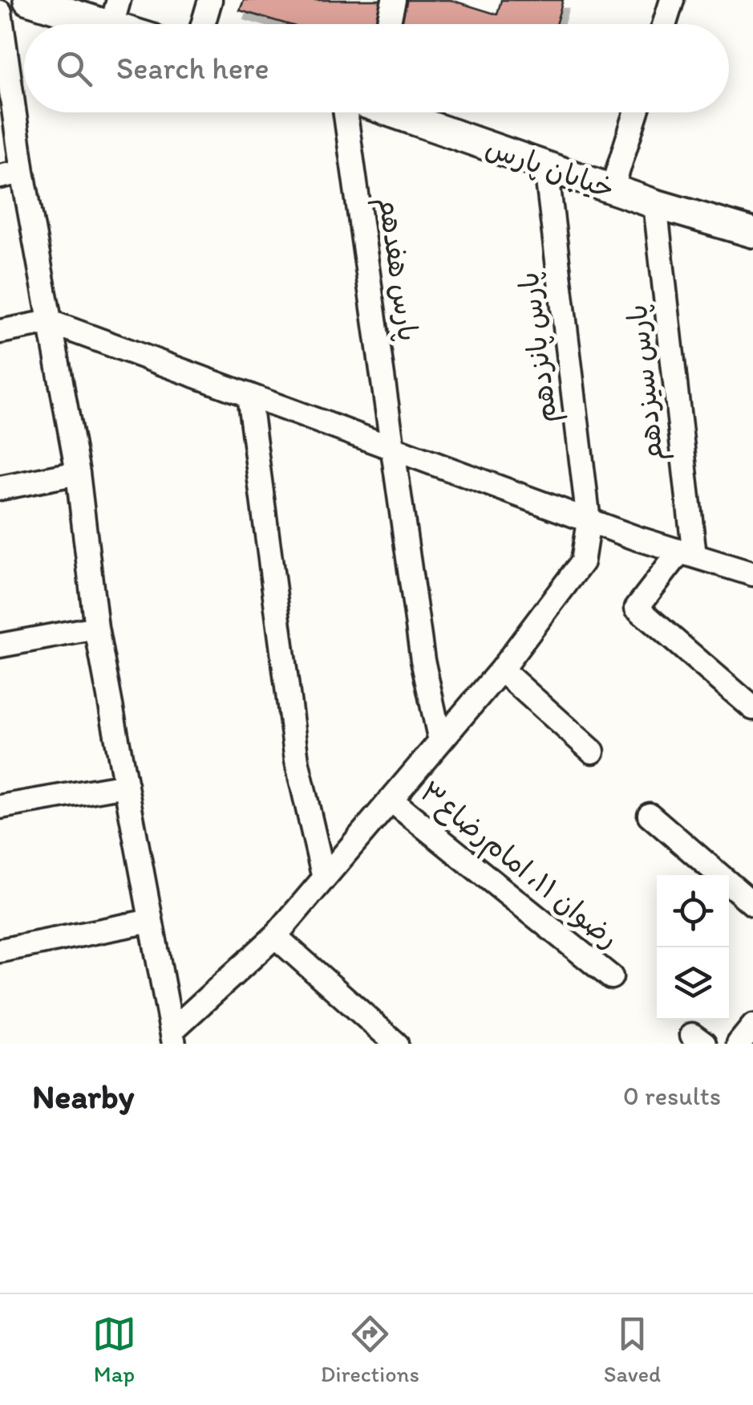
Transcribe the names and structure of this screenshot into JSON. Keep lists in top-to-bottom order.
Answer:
{
  "streets": {
    "main road": ["خیابان پارس"],
    "street": [
      "پارس‌ هفدهم",
      "پارس‌ پانزدهم",
      "پارس‌ سیزدهم",
      "رضوان ۱۱، امام‌رضا‌ع‌۳"
    ]
  },
  "crossings": [
    ["خیابان پارس", "پارس‌ پانزدهم"],
    ["خیابان پارس", "پارس‌ سیزدهم"],
    ["پارس‌ هفدهم", "پارس‌ پانزدهم"],
    ["پارس‌ پانزدهم", "رضوان ۱۱، امام‌رضا‌ع‌۳"]
  ],
  "page": {
    "search": "Search here",
    "heading": ["Nearby", "0 results"],
    "nav": ["Map", "Directions", "Saved"]
  }
}
